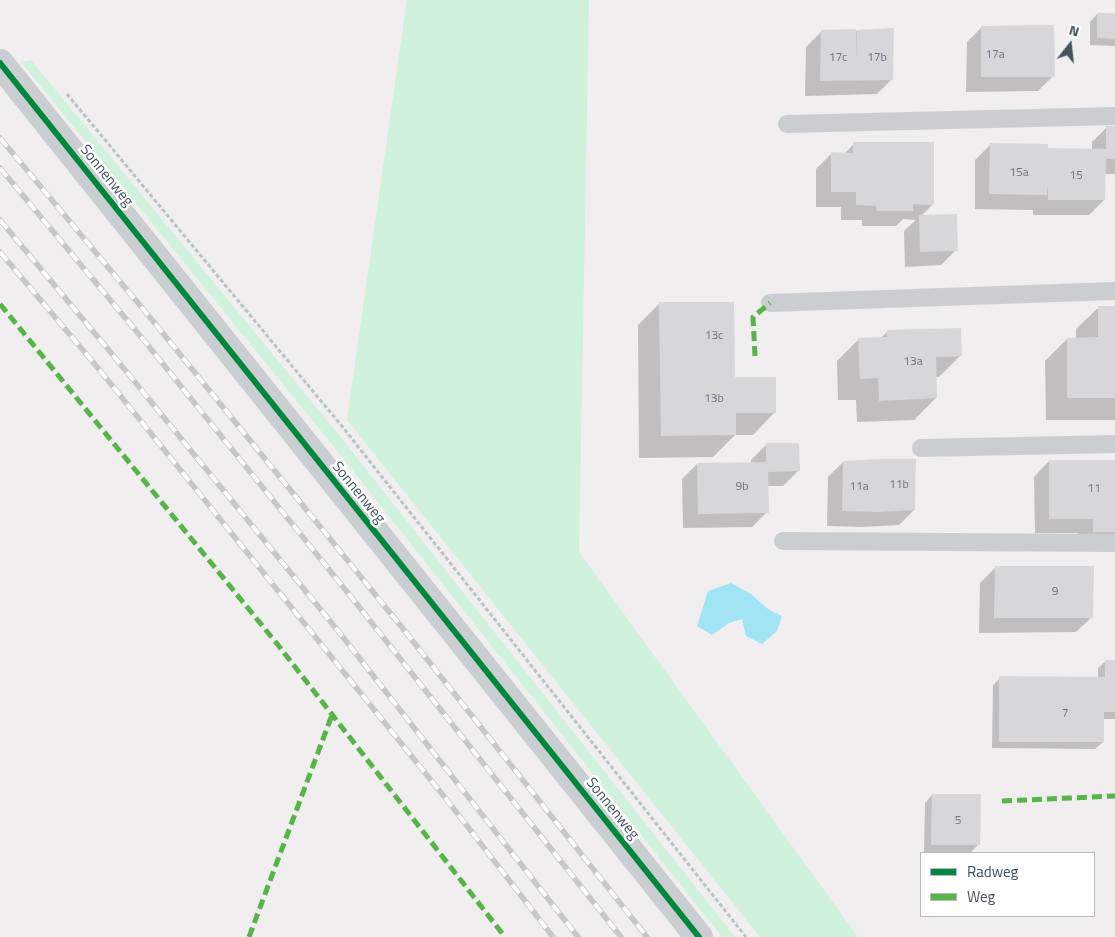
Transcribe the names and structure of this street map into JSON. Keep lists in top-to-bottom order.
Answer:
{
  "streets": {
    "street": ["Sonnenweg"]
  },
  "house_numbers": [
    "17a",
    "17c",
    "17b",
    "15a",
    "15",
    "13c",
    "13a",
    "13b",
    "11b",
    "9b",
    "11a",
    "11",
    "9",
    "7",
    "5"
  ],
  "legend": ["Radweg", "Weg"],
  "north": "top"
}
